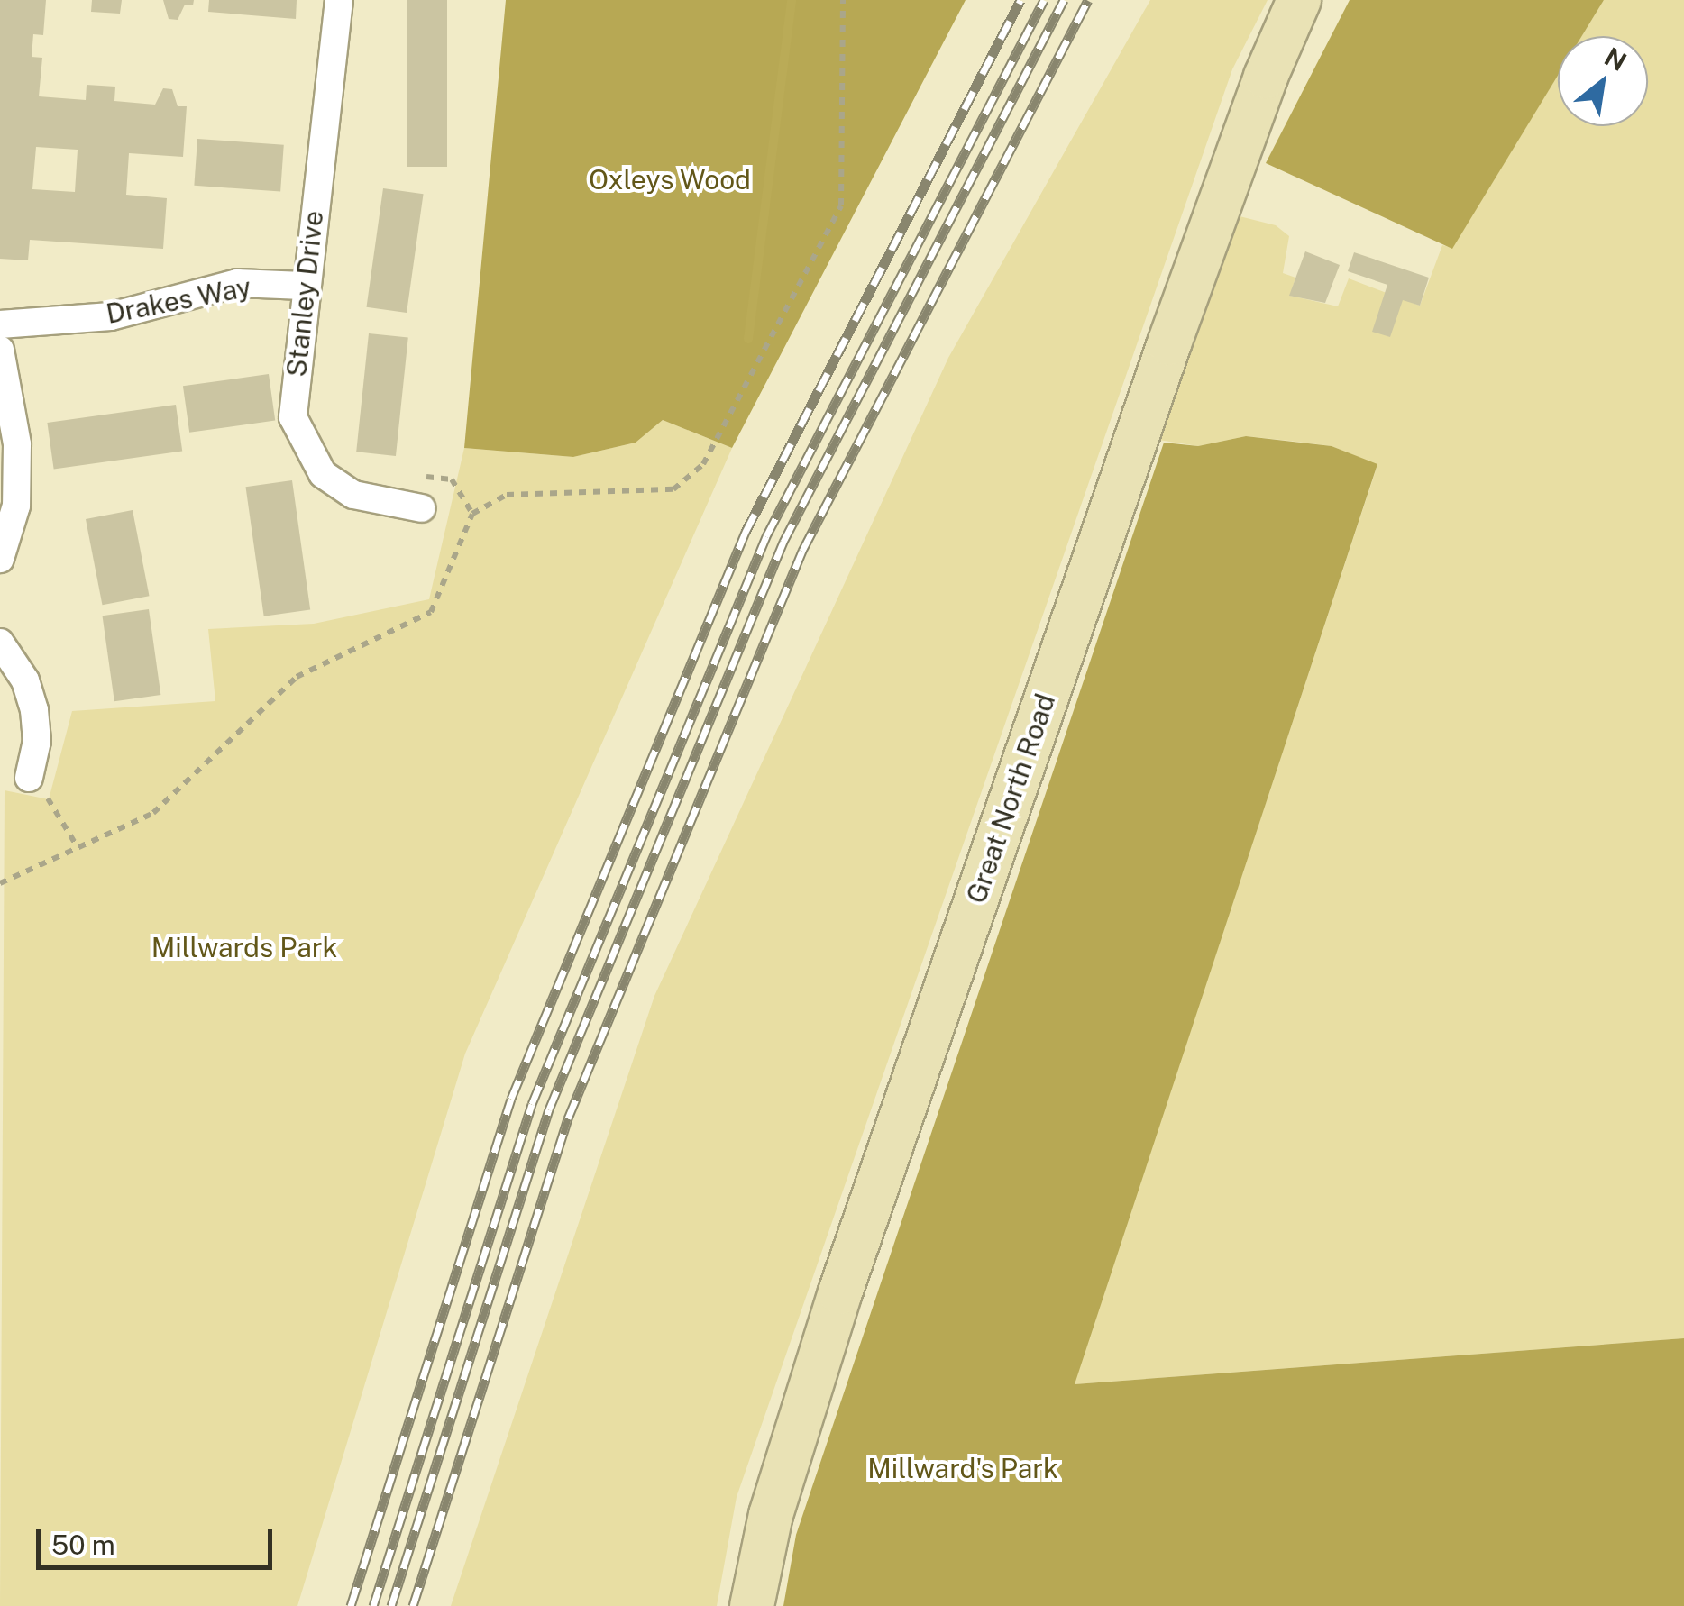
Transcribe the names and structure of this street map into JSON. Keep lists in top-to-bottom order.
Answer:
{
  "streets": {
    "main road": ["Great North Road"],
    "street": ["Stanley Drive", "Drakes Way"]
  },
  "crossings": [
    ["Stanley Drive", "Drakes Way"]
  ],
  "parks": ["Oxleys Wood", "Millwards Park", "Millward's Park"],
  "scale_bar": "50 m",
  "north": "top right"
}
